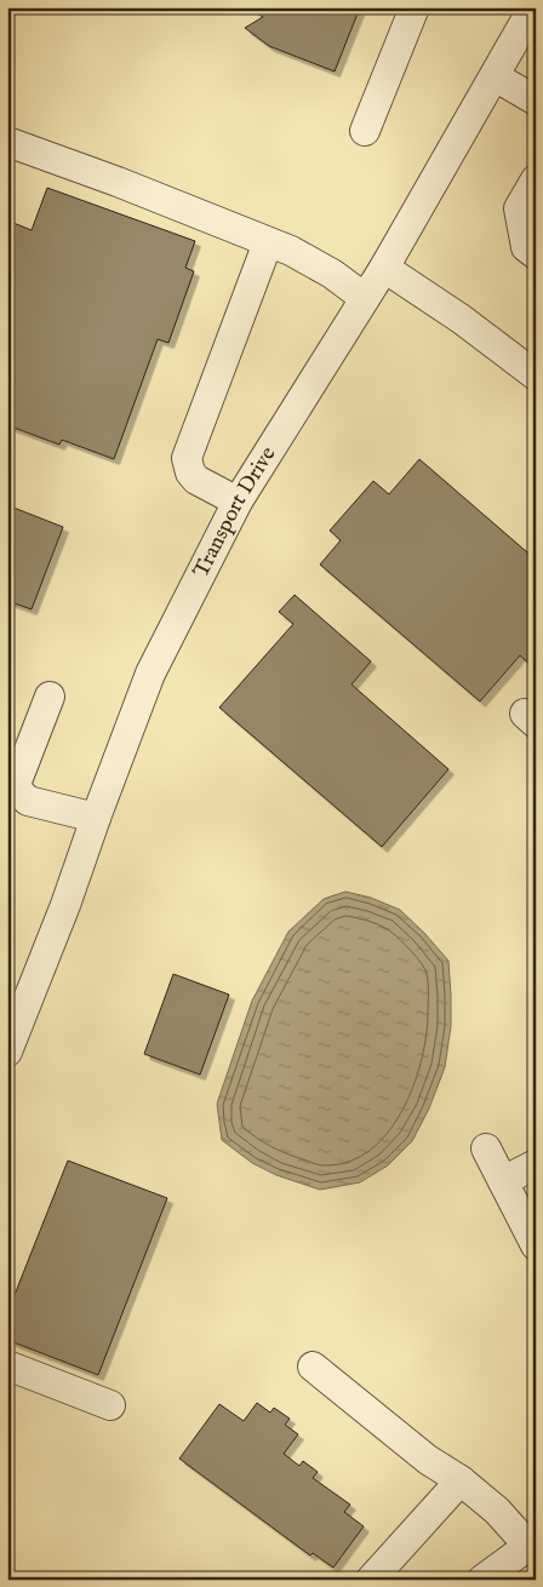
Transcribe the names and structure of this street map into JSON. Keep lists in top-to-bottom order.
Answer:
{
  "streets": {
    "street": ["Transport Drive"]
  }
}
